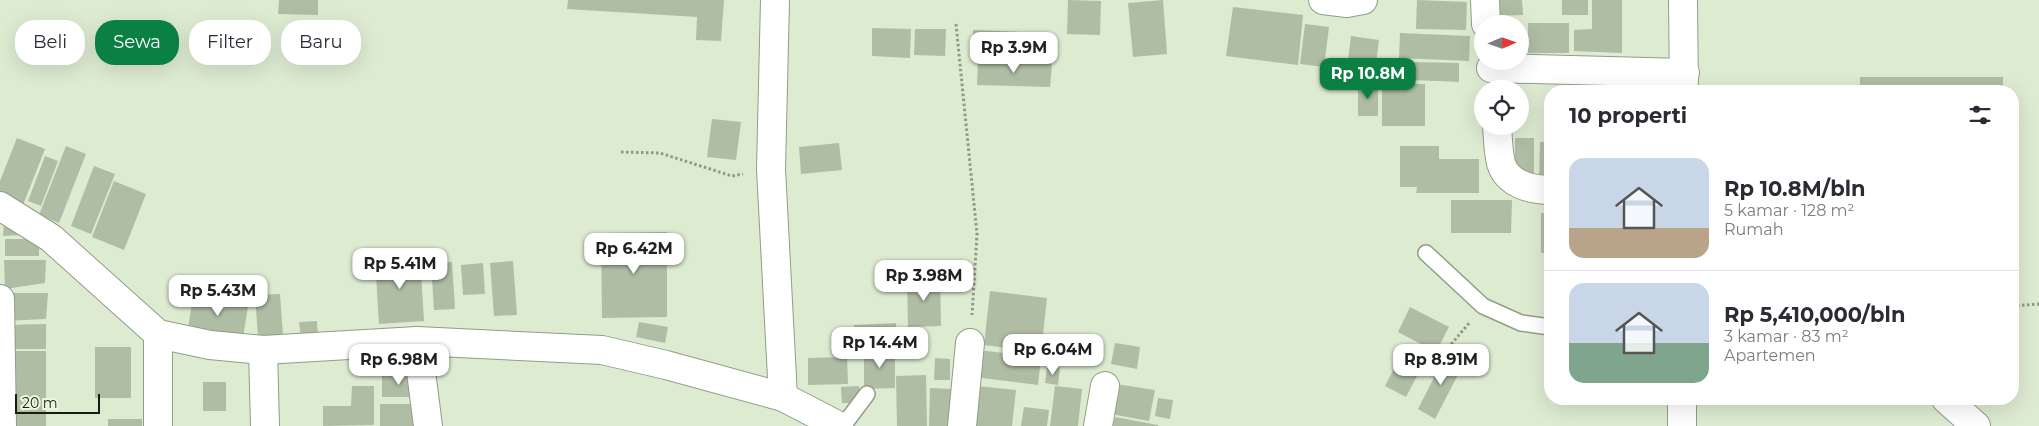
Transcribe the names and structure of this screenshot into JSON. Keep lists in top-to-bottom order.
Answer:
{
  "scale_bar": "20 m",
  "north": "right",
  "page": {
    "chip": [
      "Beli",
      "Sewa",
      "Filter",
      "Baru"
    ],
    "price": [
      "Rp 3.9M",
      "Rp 10.8M",
      "Rp 6.42M",
      "Rp 5.41M",
      "Rp 3.98M",
      "Rp 5.43M",
      "Rp 14.4M",
      "Rp 6.04M",
      "Rp 6.98M",
      "Rp 8.91M"
    ],
    "heading": "10 properti",
    "list": [
      {
        "name": "Rp 10.8M/bln",
        "note": "5 kamar · 128 m² · Rumah"
      },
      {
        "name": "Rp 5,410,000/bln",
        "note": "3 kamar · 83 m² · Apartemen"
      }
    ],
    "scale": "20 m"
  }
}
